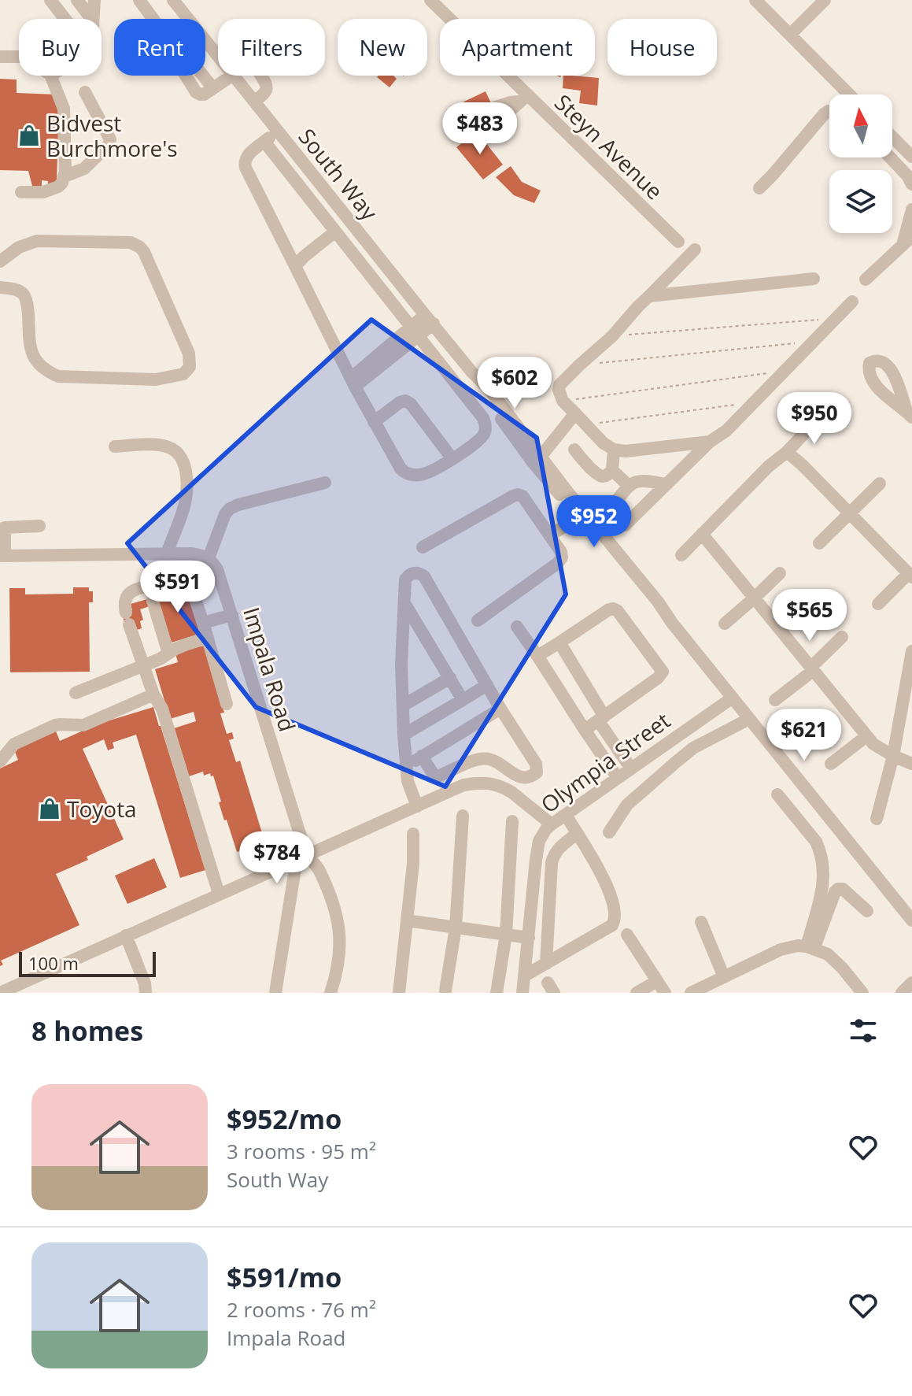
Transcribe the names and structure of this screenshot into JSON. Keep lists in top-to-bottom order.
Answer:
{
  "streets": {
    "street": [
      "Steyn Avenue",
      "South Way",
      "Impala Road",
      "Olympia Street"
    ]
  },
  "crossings": [
    ["South Way", "Olympia Street"]
  ],
  "places": {
    "shop": ["Bidvest Burchmore's", "Toyota"]
  },
  "scale_bar": "100 m",
  "north": "top",
  "page": {
    "chip": [
      "Buy",
      "Rent",
      "Filters",
      "New",
      "Apartment",
      "House"
    ],
    "price": [
      "$483",
      "$602",
      "$950",
      "$952",
      "$591",
      "$565",
      "$621",
      "$784"
    ],
    "scale": "100 m",
    "heading": "8 homes",
    "list": [
      {
        "name": "$952/mo",
        "note": "3 rooms · 95 m² · South Way"
      },
      {
        "name": "$591/mo",
        "note": "2 rooms · 76 m² · Impala Road"
      }
    ]
  }
}
